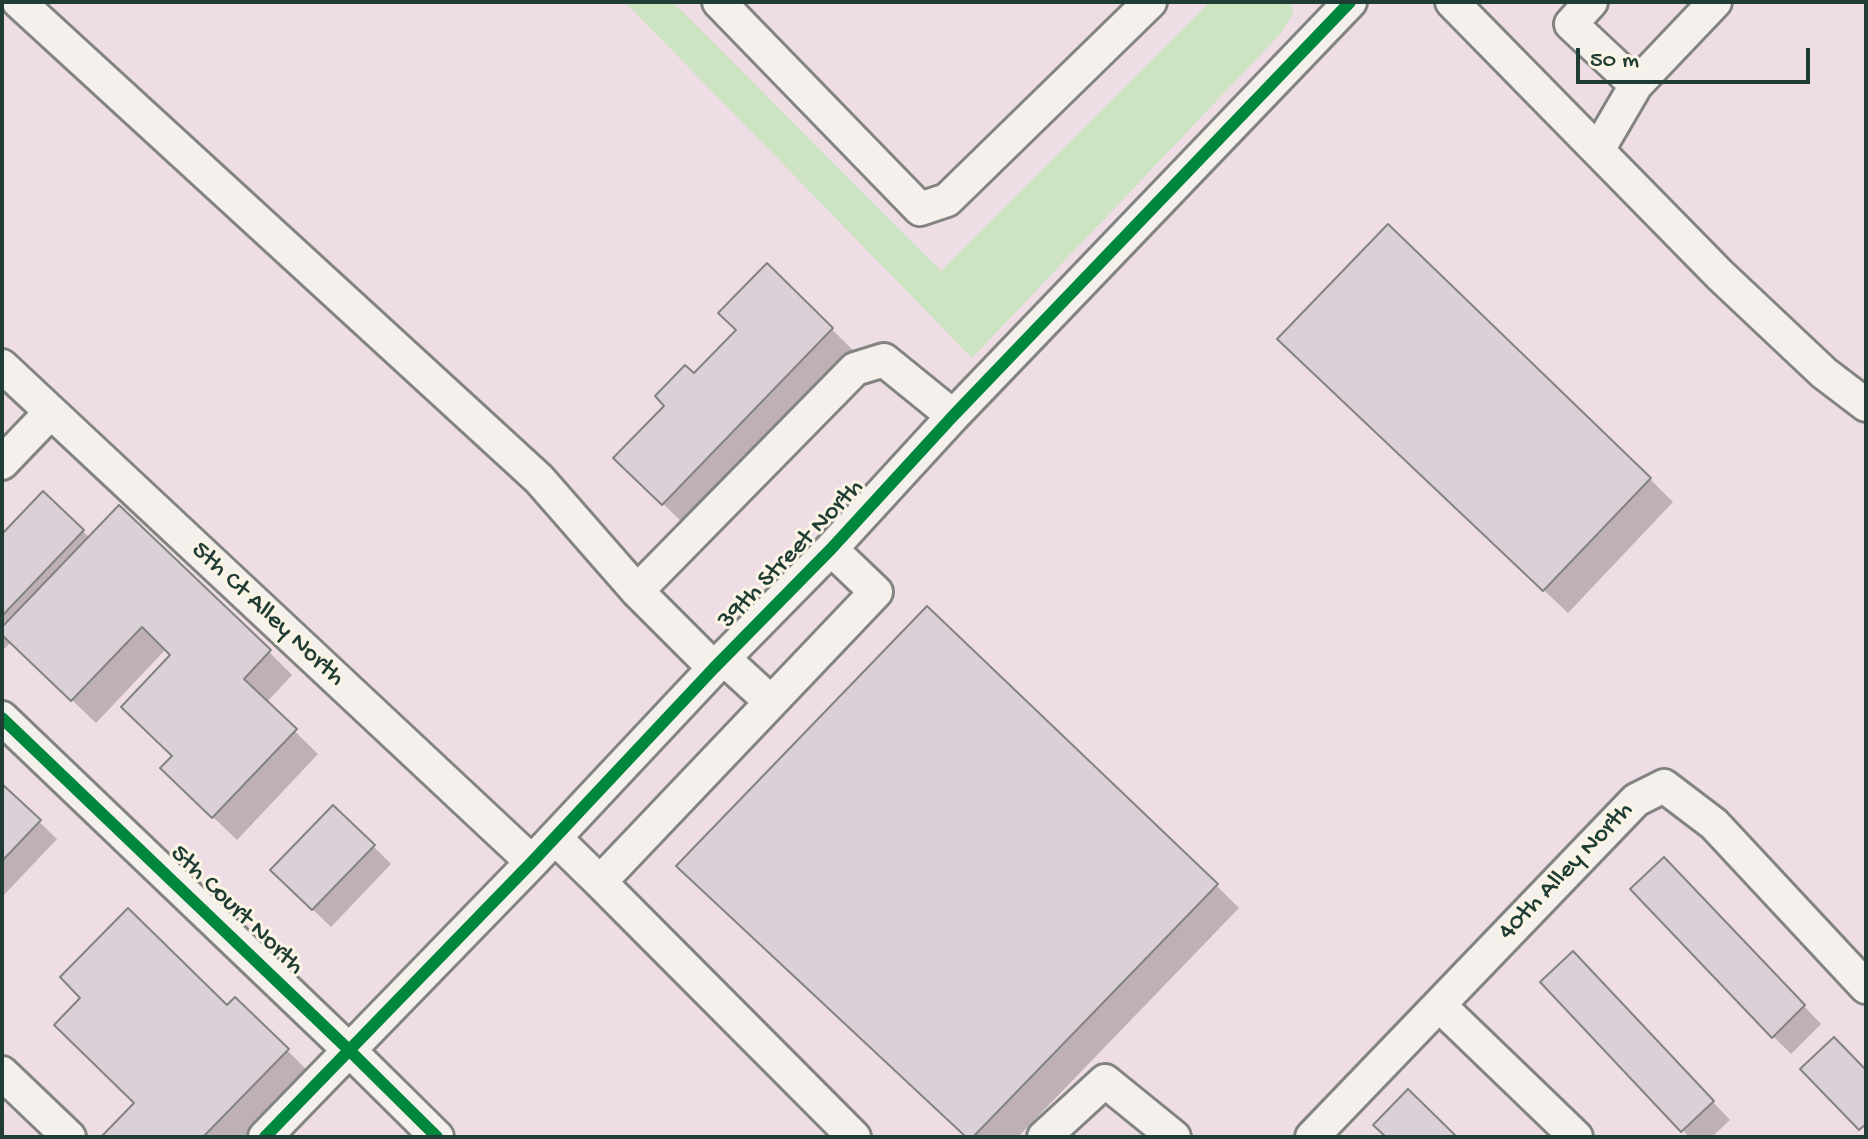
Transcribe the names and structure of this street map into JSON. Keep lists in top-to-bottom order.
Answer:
{
  "streets": {
    "street": [
      "39th Street North",
      "5th Ct Alley North",
      "40th Alley North",
      "5th Court North"
    ]
  },
  "crossings": [
    ["39th Street North", "5th Ct Alley North"],
    ["39th Street North", "5th Court North"]
  ],
  "scale_bar": "50 m"
}
